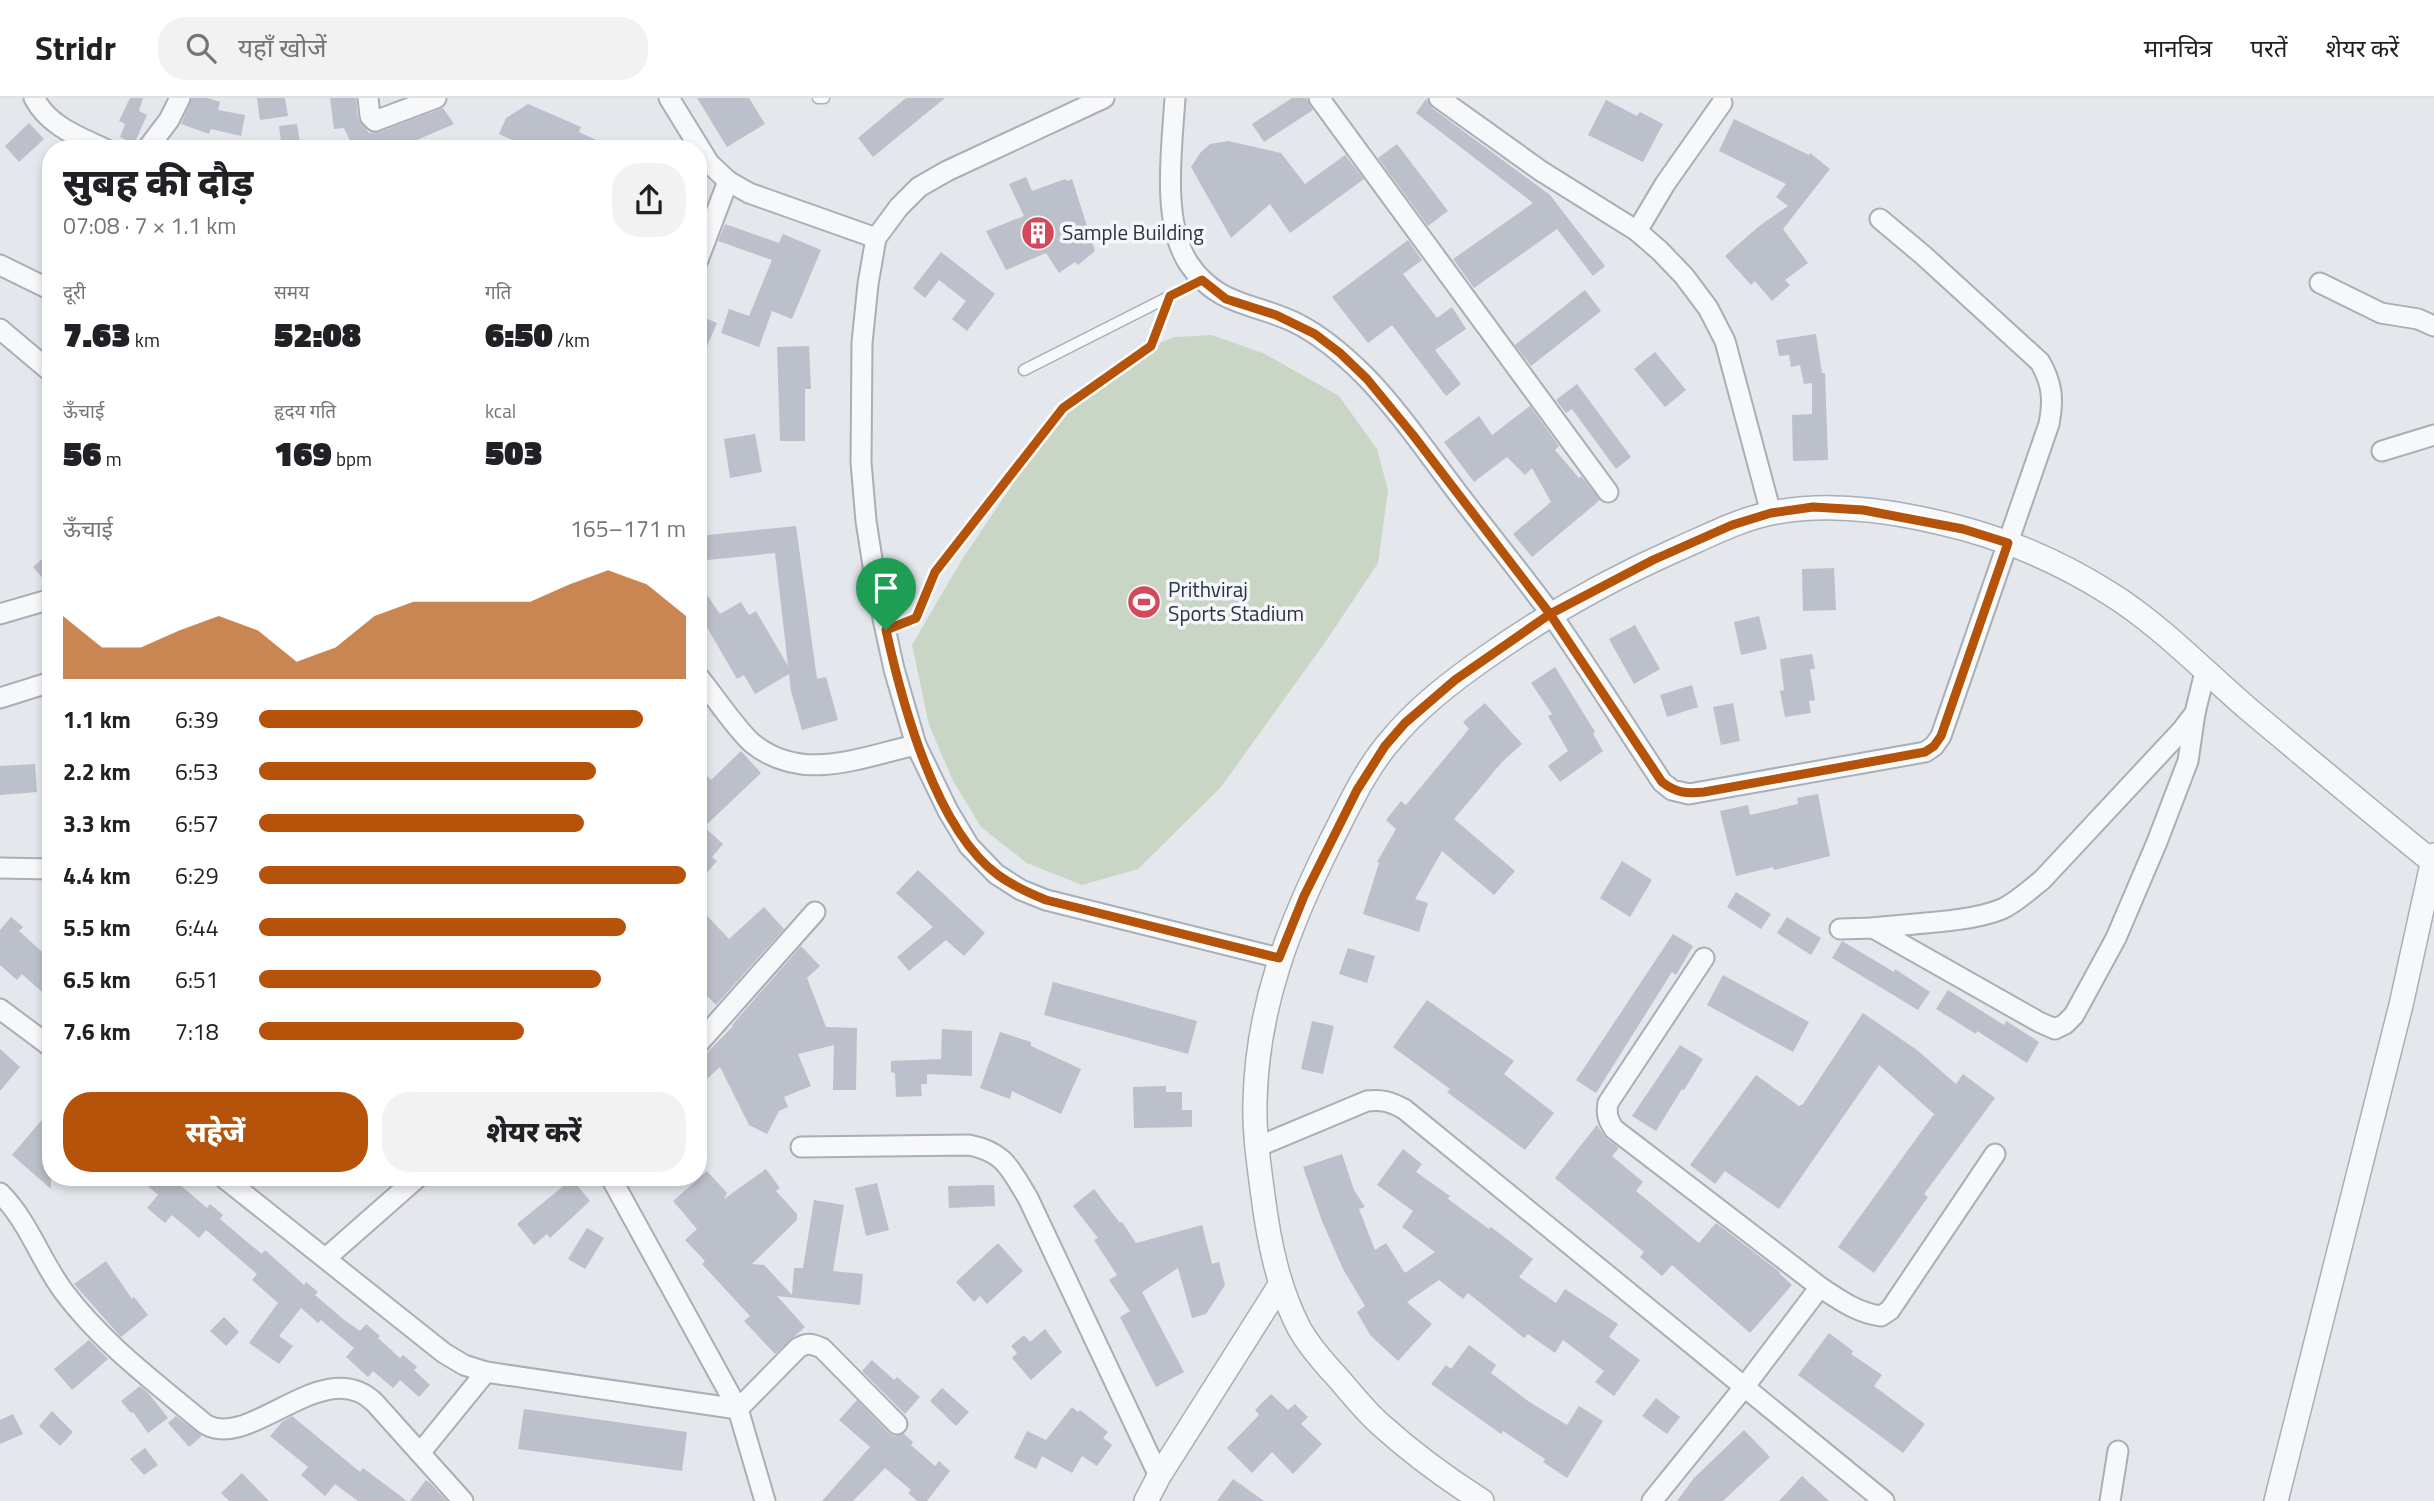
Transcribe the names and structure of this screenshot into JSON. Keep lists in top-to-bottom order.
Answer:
{
  "places": {
    "building": ["Sample Building"],
    "sports": ["Prithviraj Sports Stadium"]
  },
  "page": {
    "header": "Stridr",
    "search": "यहाँ खोजें",
    "nav": ["मानचित्र", "परतें", "शेयर करें"],
    "heading": ["सुबह की दौड़", "07:08 · 7 × 1.1 km"],
    "stats": [
      ["दूरी", "7.63 km"],
      ["समय", "52:08"],
      ["गति", "6:50 /km"],
      ["ऊँचाई", "56 m"],
      ["हृदय गति", "169 bpm"],
      ["kcal", "503"]
    ],
    "chart": ["ऊँचाई", "165–171 m"],
    "list": [
      {
        "name": "1.1 km",
        "note": "6:39"
      },
      {
        "name": "2.2 km",
        "note": "6:53"
      },
      {
        "name": "3.3 km",
        "note": "6:57"
      },
      {
        "name": "4.4 km",
        "note": "6:29"
      },
      {
        "name": "5.5 km",
        "note": "6:44"
      },
      {
        "name": "6.5 km",
        "note": "6:51"
      },
      {
        "name": "7.6 km",
        "note": "7:18"
      }
    ],
    "buttons": ["सहेजें", "शेयर करें"]
  }
}
